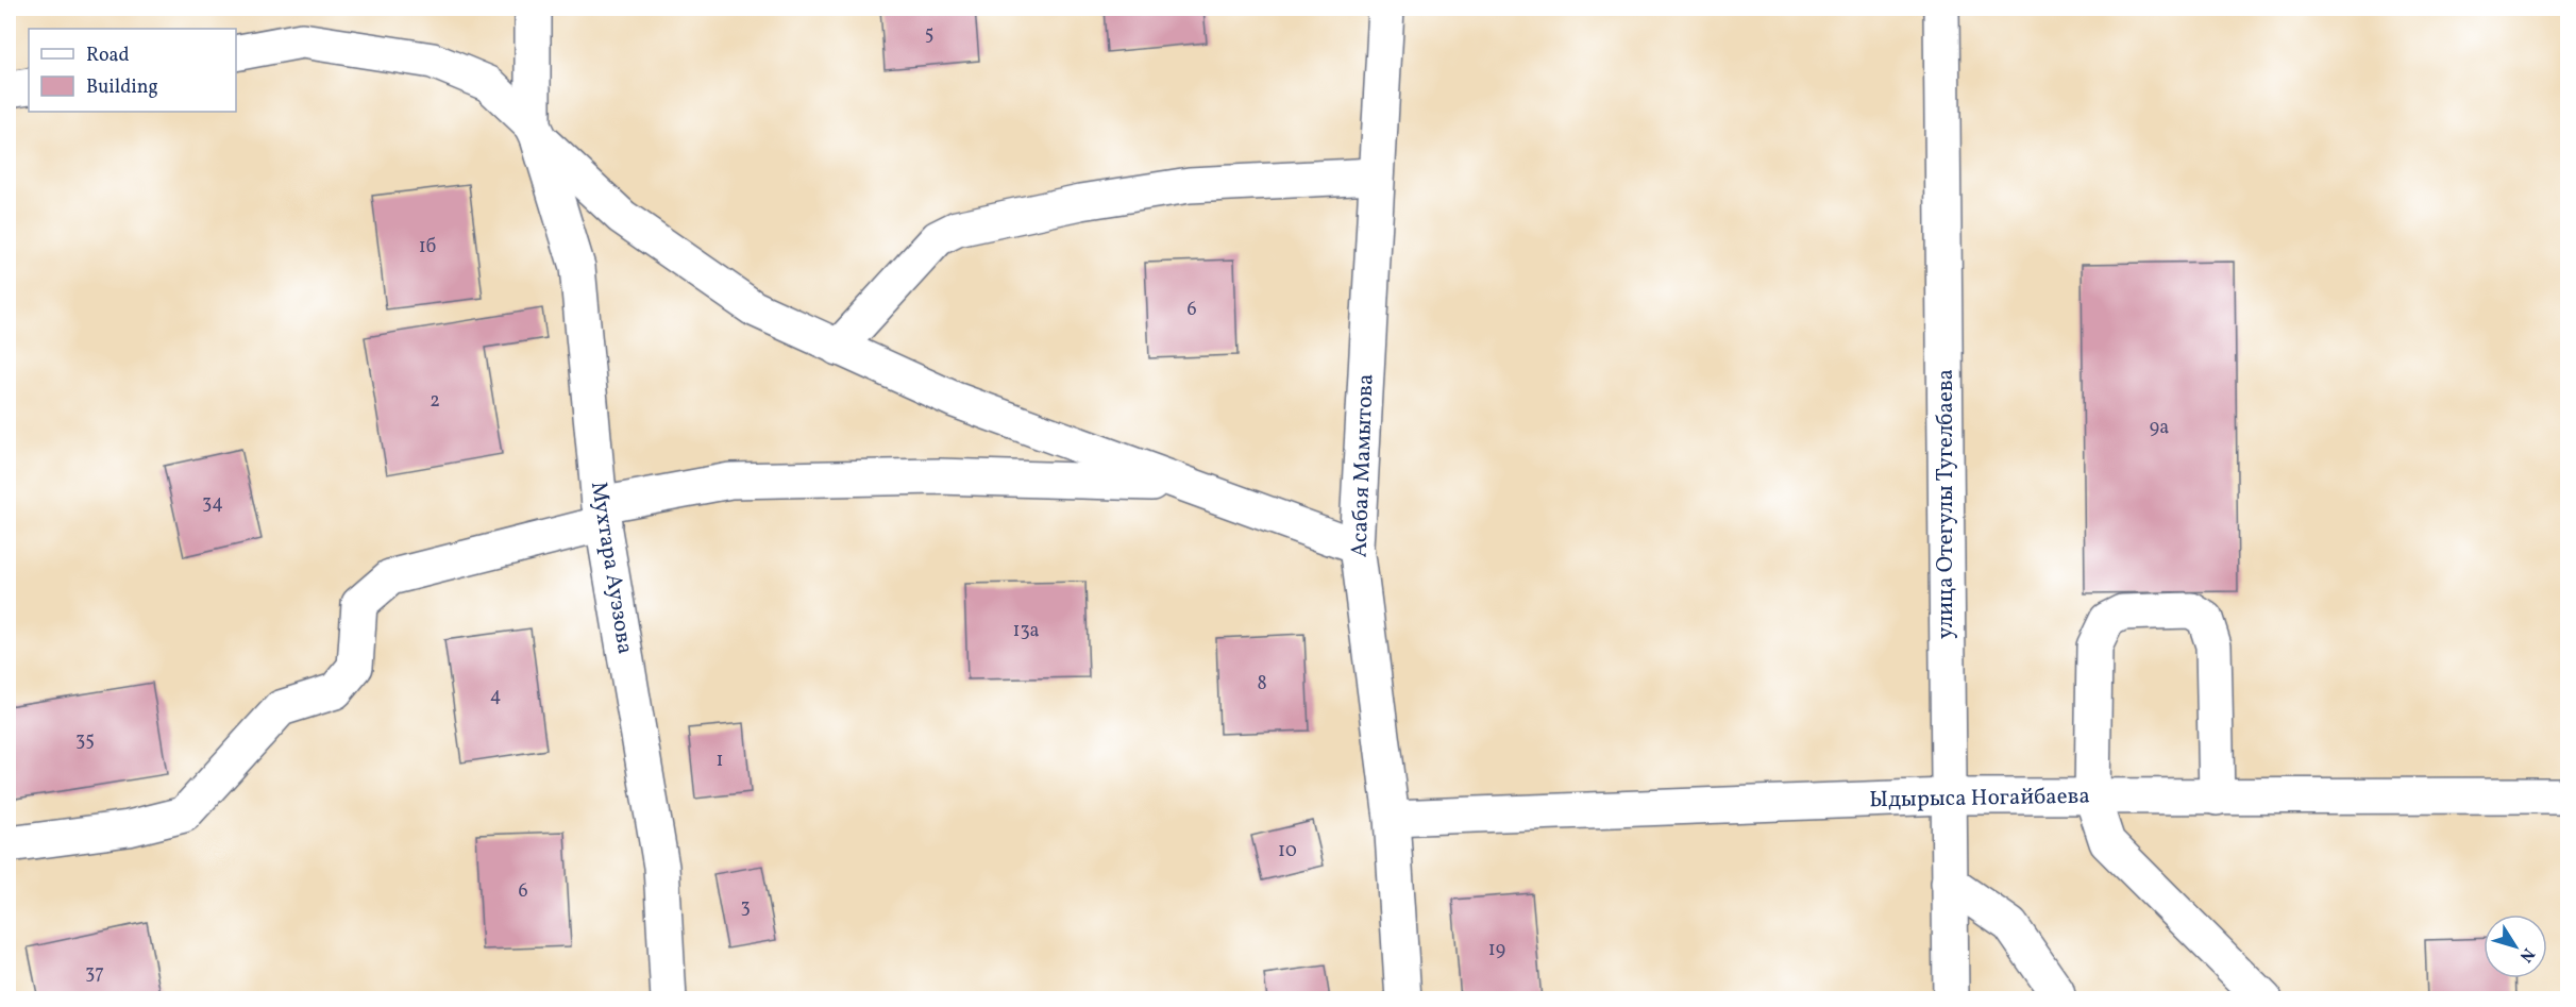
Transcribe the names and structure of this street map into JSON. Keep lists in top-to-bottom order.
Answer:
{
  "streets": {
    "street": [
      "Асабая Мамытова",
      "улица Отегулы Тугелбаева",
      "Мухтара Ауэзова",
      "Ыдырыса Ногайбаева"
    ]
  },
  "crossings": [
    ["Асабая Мамытова", "Ыдырыса Ногайбаева"],
    ["улица Отегулы Тугелбаева", "Ыдырыса Ногайбаева"]
  ],
  "house_numbers": [
    "5",
    "1б",
    "6",
    "2",
    "9а",
    "34",
    "13а",
    "8",
    "4",
    "35",
    "1",
    "10",
    "6",
    "3",
    "19",
    "37"
  ],
  "legend": ["Road", "Building"],
  "north": "bottom right"
}
